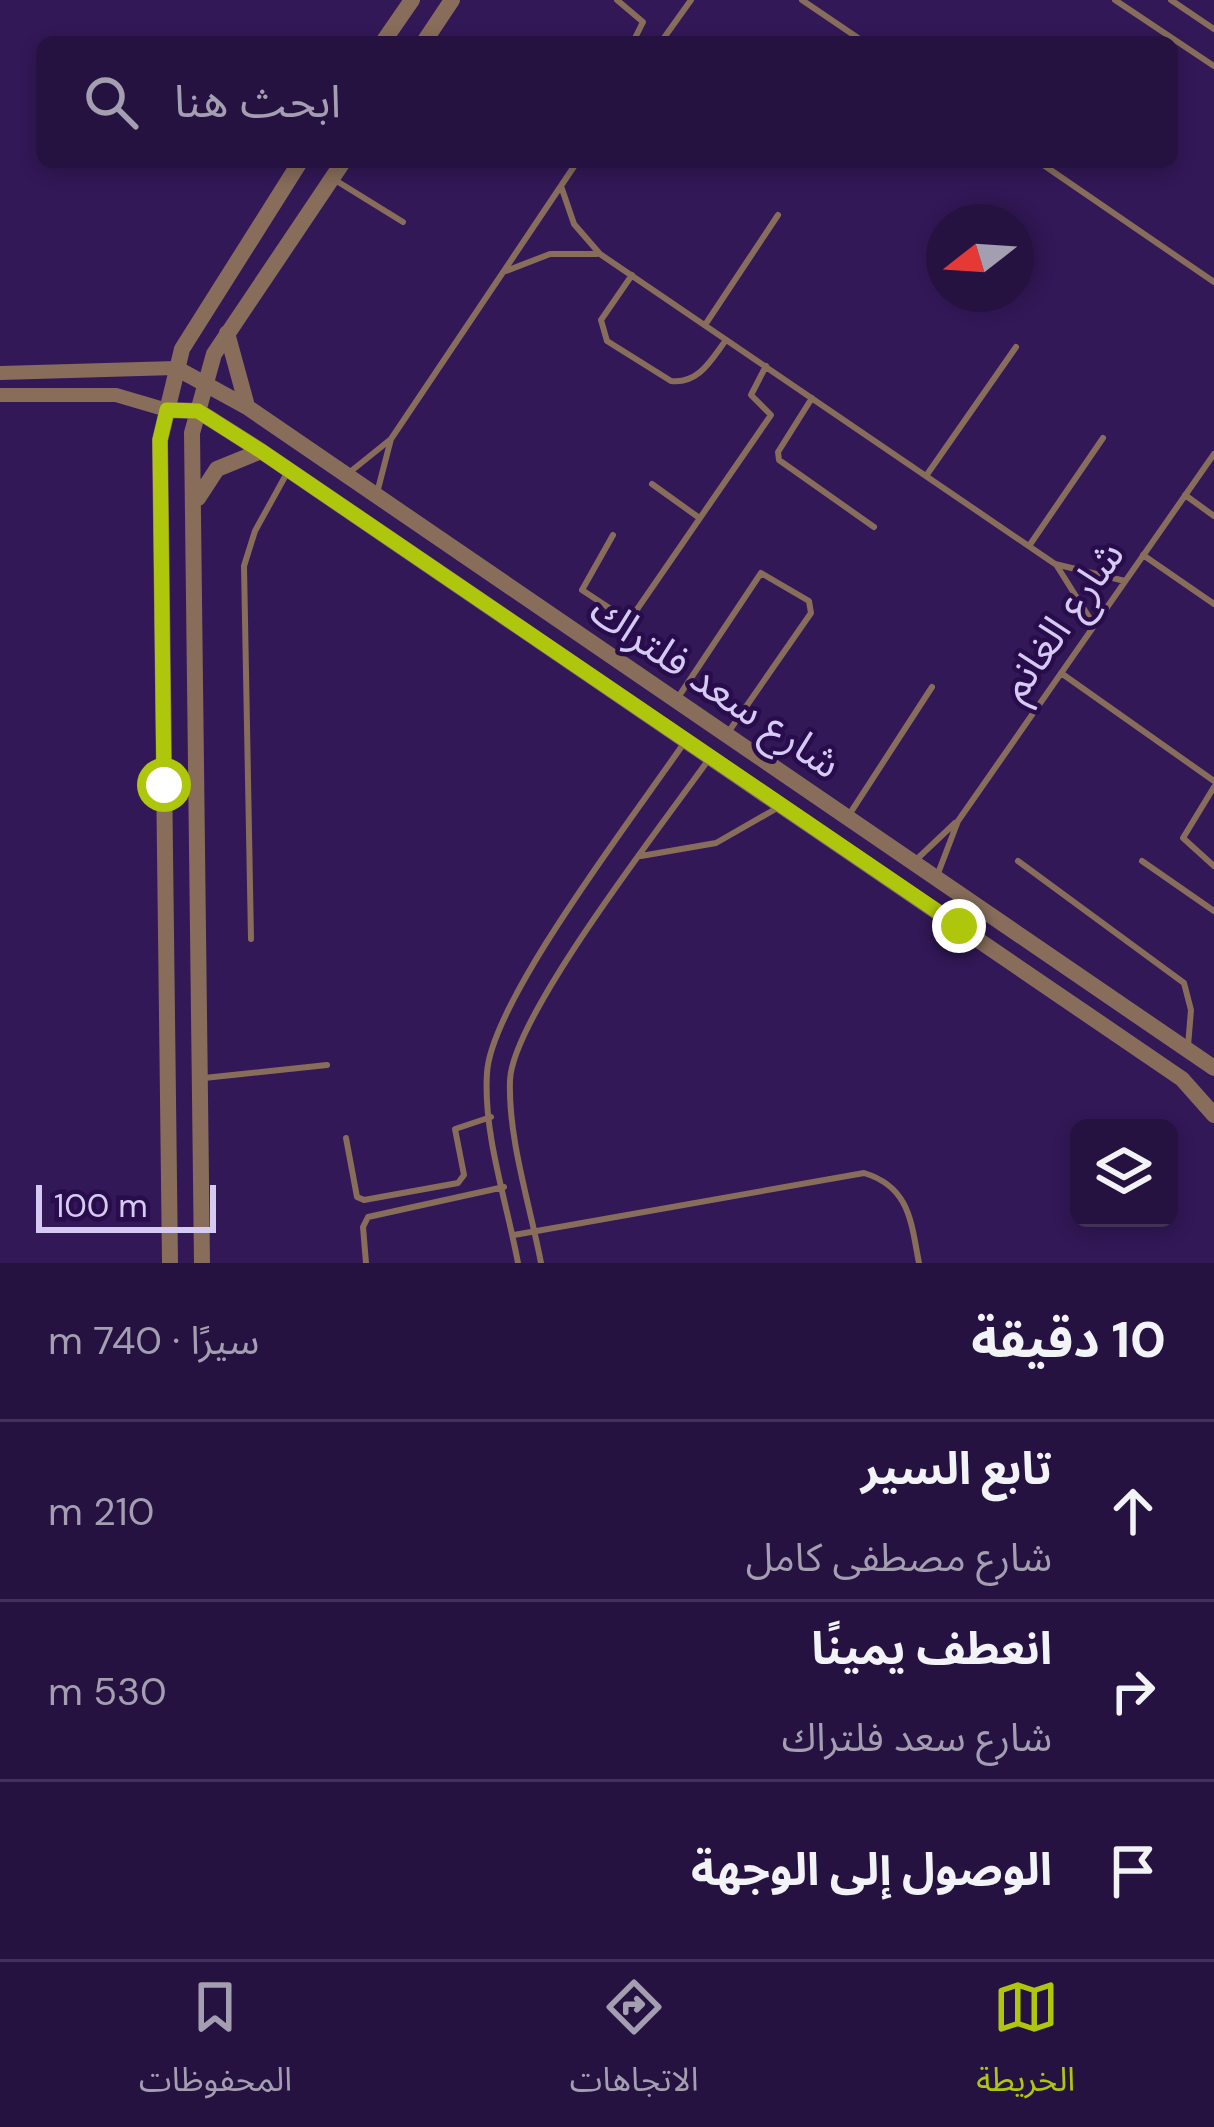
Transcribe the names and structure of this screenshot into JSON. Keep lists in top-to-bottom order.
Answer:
{
  "streets": {
    "street": ["شارع سعد فلتراك"],
    "lane": ["شارع الغانم"]
  },
  "crossings": [
    ["شارع الغانم", "شارع سعد فلتراك"]
  ],
  "scale_bar": "100 m",
  "north": "left",
  "page": {
    "search": "ابحث هنا",
    "scale": "100 m",
    "heading": ["10 دقيقة", "سيرًا · 740 m"],
    "list": [
      ["تابع السير", "شارع مصطفى كامل", "210 m"],
      ["انعطف يمينًا", "شارع سعد فلتراك", "530 m"],
      "الوصول إلى الوجهة"
    ],
    "nav": ["الخريطة", "الاتجاهات", "المحفوظات"]
  }
}
